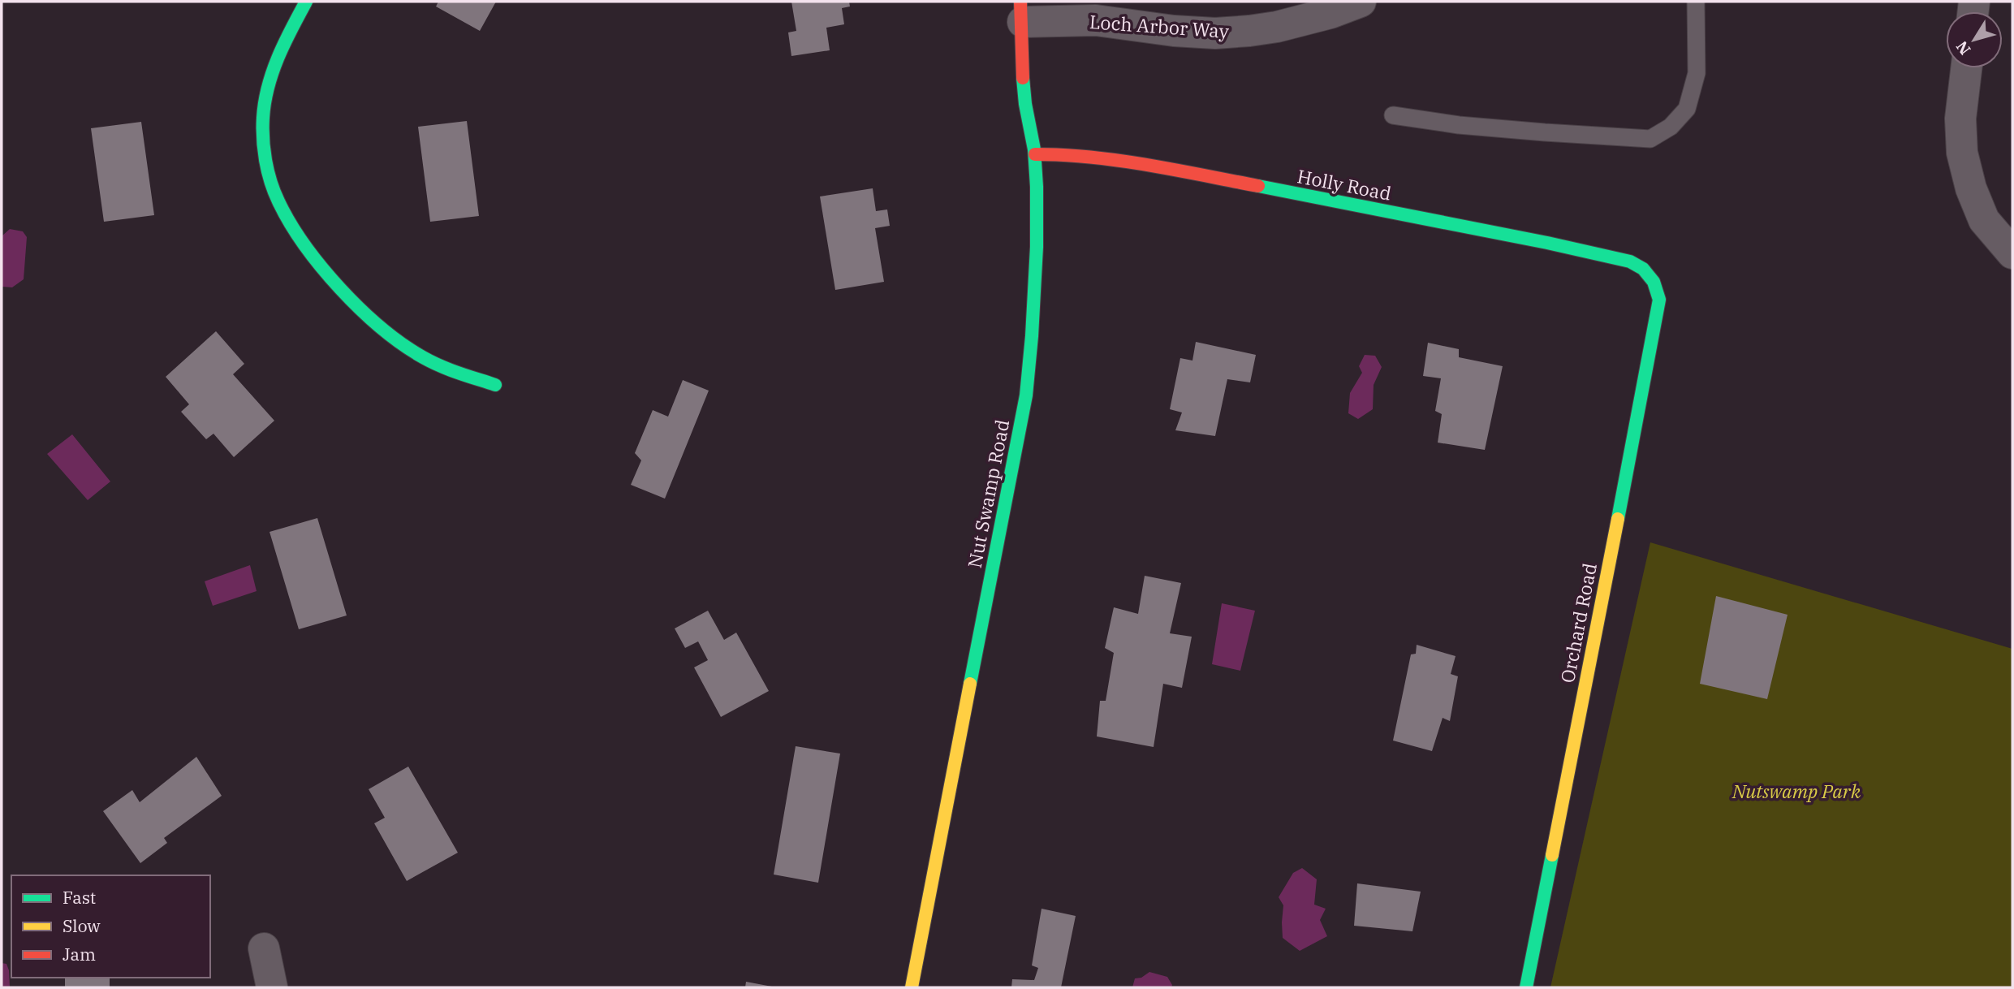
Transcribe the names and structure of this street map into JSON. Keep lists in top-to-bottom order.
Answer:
{
  "streets": {
    "street": [
      "Loch Arbor Way",
      "Holly Road",
      "Nut Swamp Road",
      "Orchard Road"
    ]
  },
  "crossings": [
    ["Loch Arbor Way", "Nut Swamp Road"],
    ["Holly Road", "Nut Swamp Road"],
    ["Holly Road", "Orchard Road"]
  ],
  "parks": ["Nutswamp Park"],
  "legend": ["Fast", "Slow", "Jam"],
  "north": "bottom left"
}
